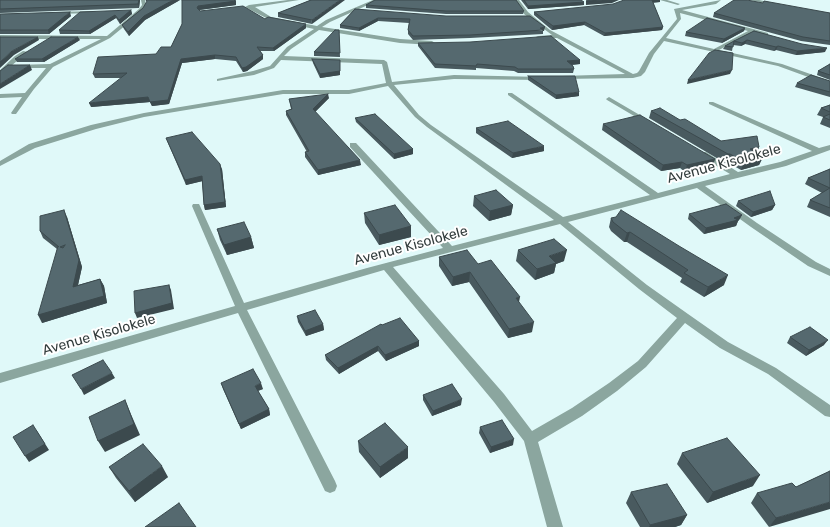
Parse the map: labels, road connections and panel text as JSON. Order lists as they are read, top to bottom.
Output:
{
  "streets": {
    "street": ["Avenue Kisolokele"]
  }
}
